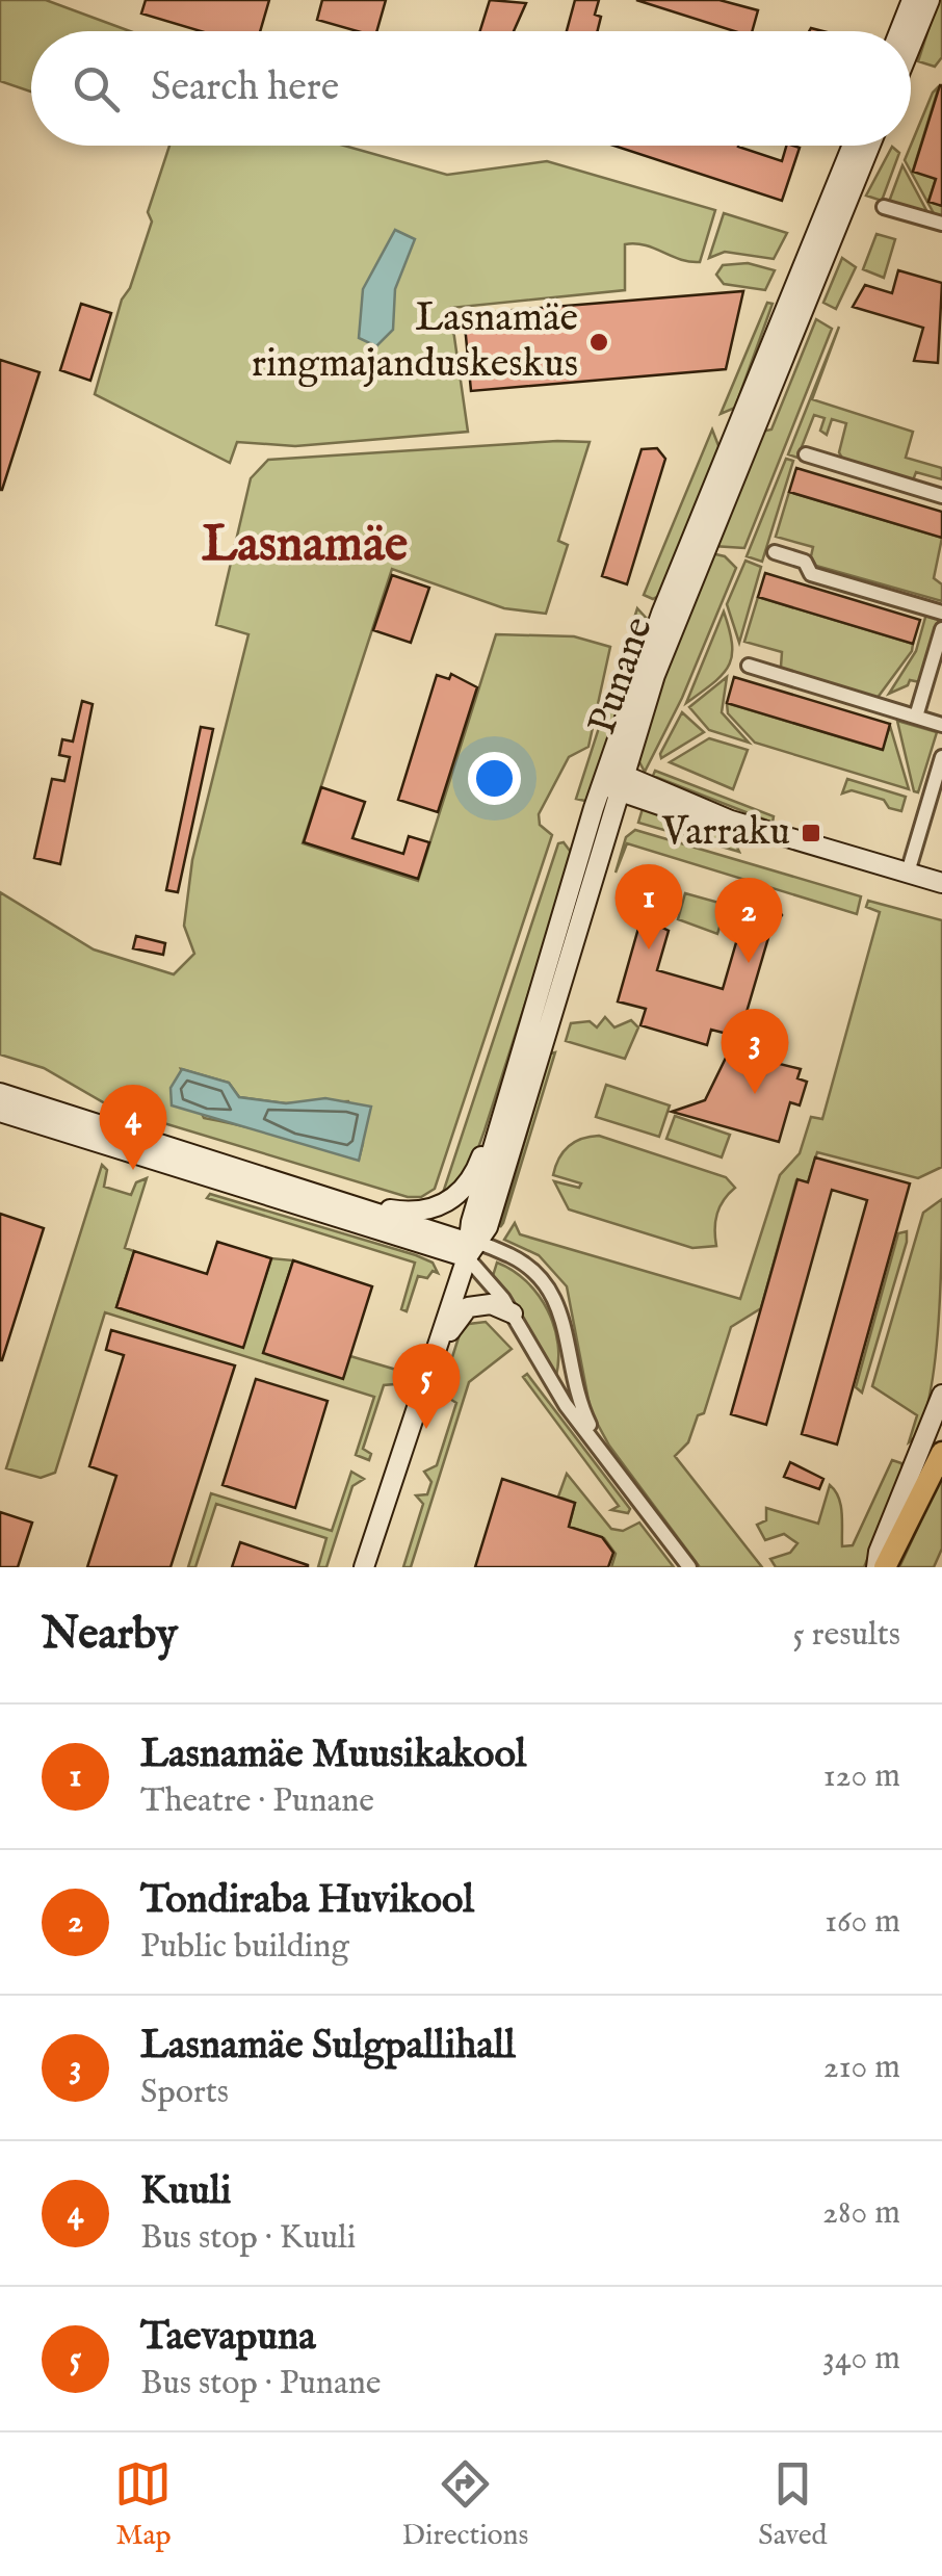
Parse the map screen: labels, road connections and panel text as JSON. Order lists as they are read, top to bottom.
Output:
{
  "streets": {
    "main road": ["Punane"]
  },
  "districts": ["Lasnamäe"],
  "places": {
    "other": ["Lasnamäe ringmajanduskeskus"],
    "transit": ["Varraku"]
  },
  "page": {
    "search": "Search here",
    "pins": [
      "1",
      "2",
      "3",
      "4",
      "5"
    ],
    "heading": ["Nearby", "5 results"],
    "list": [
      {
        "mark": "1",
        "name": "Lasnamäe Muusikakool",
        "note": "Theatre · Punane",
        "value": "120 m"
      },
      {
        "mark": "2",
        "name": "Tondiraba Huvikool",
        "note": "Public building",
        "value": "160 m"
      },
      {
        "mark": "3",
        "name": "Lasnamäe Sulgpallihall",
        "note": "Sports",
        "value": "210 m"
      },
      {
        "mark": "4",
        "name": "Kuuli",
        "note": "Bus stop · Kuuli",
        "value": "280 m"
      },
      {
        "mark": "5",
        "name": "Taevapuna",
        "note": "Bus stop · Punane",
        "value": "340 m"
      }
    ],
    "nav": ["Map", "Directions", "Saved"]
  }
}
